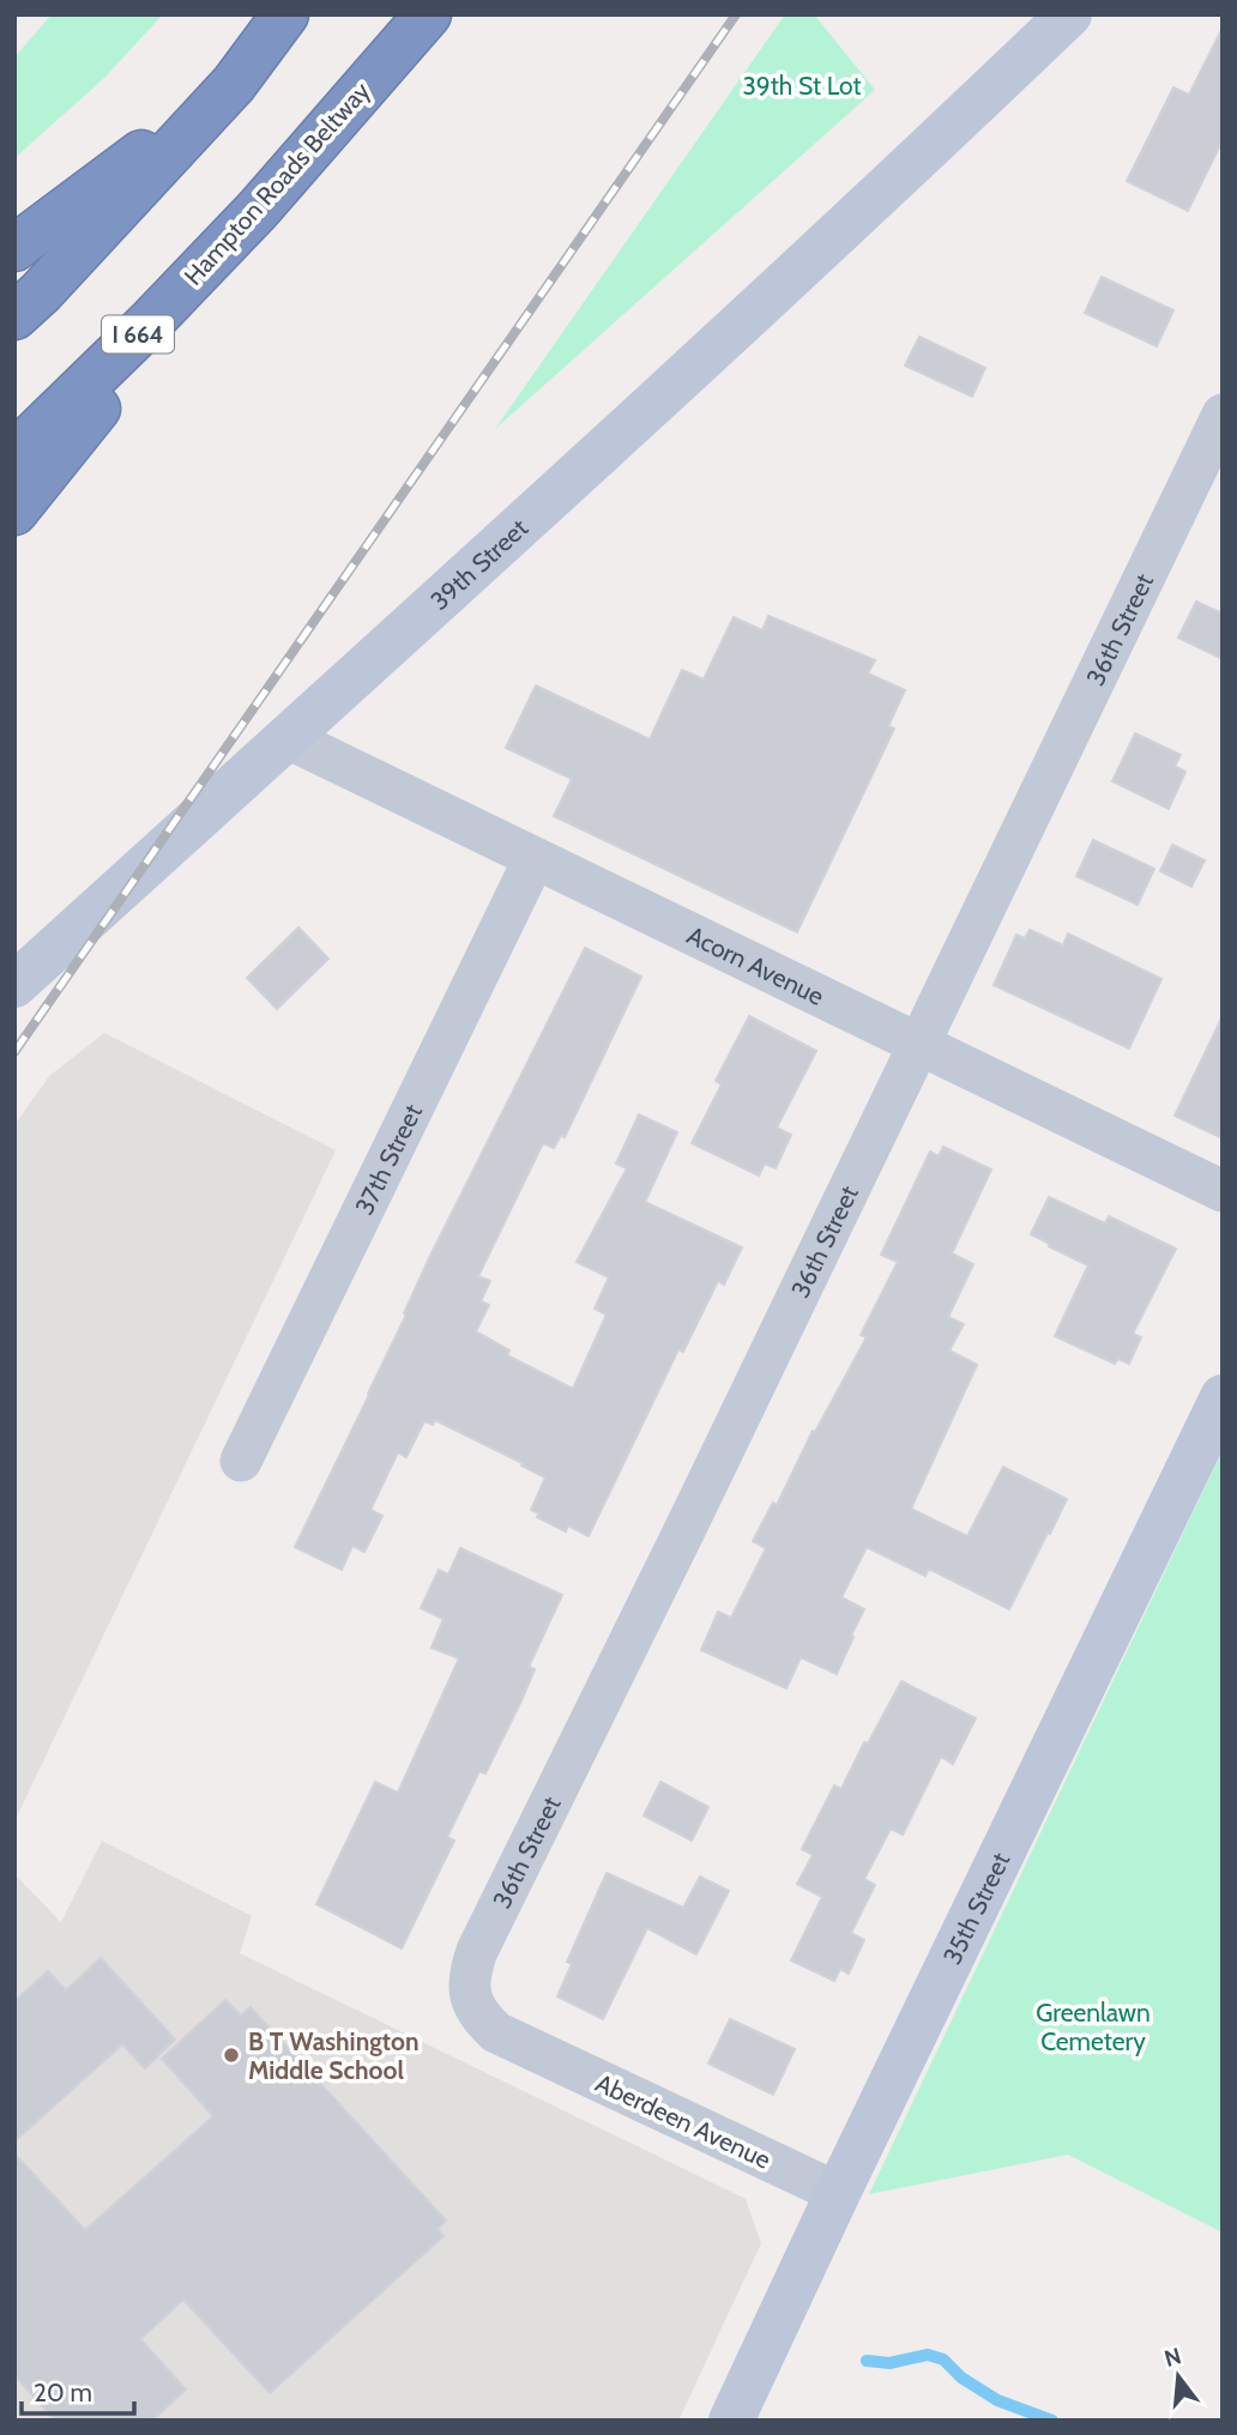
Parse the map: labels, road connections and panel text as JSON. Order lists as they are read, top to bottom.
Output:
{
  "streets": {
    "highway": ["Hampton Roads Beltway", "I 664"],
    "main road": ["39th Street", "35th Street"],
    "street": [
      "36th Street",
      "Acorn Avenue",
      "37th Street",
      "Aberdeen Avenue"
    ]
  },
  "crossings": [
    ["39th Street", "Acorn Avenue"],
    ["36th Street", "Acorn Avenue"],
    ["36th Street", "Aberdeen Avenue"],
    ["Acorn Avenue", "37th Street"],
    ["35th Street", "Aberdeen Avenue"]
  ],
  "parks": ["39th St Lot", "Greenlawn Cemetery"],
  "places": ["B T Washington Middle School"],
  "scale_bar": "20 m",
  "north": "top"
}
